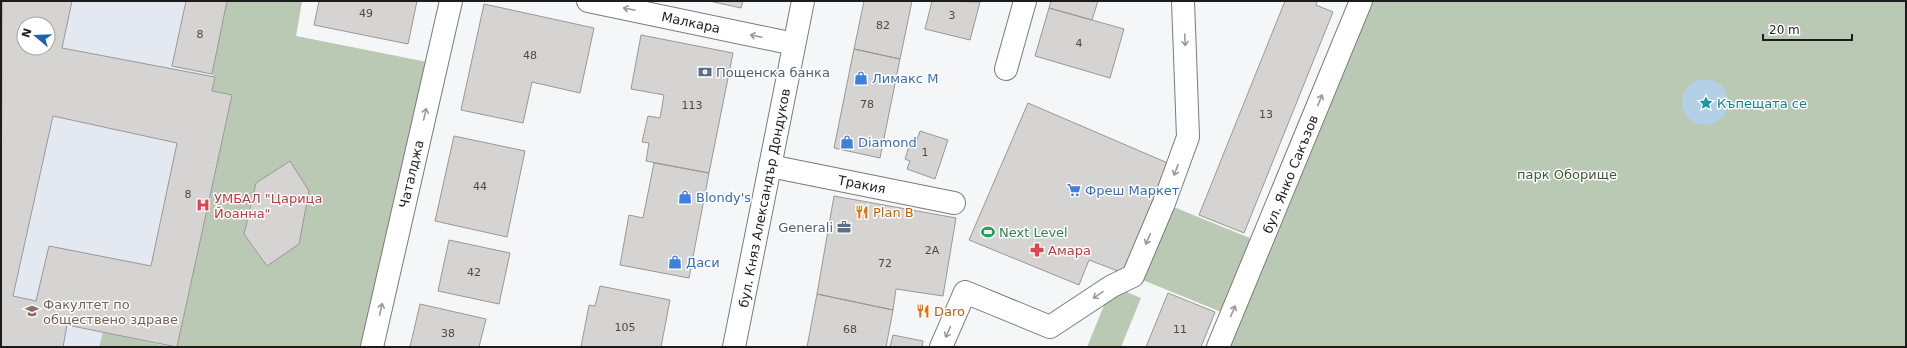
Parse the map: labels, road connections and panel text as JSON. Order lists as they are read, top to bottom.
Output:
{
  "streets": {
    "street": [
      "Малкара",
      "Чаталджа",
      "бул. Янко Сакъзов",
      "Тракия",
      "бул. Княз Александър Дондуков"
    ]
  },
  "crossings": [
    ["Малкара", "бул. Княз Александър Дондуков"],
    ["Тракия", "бул. Княз Александър Дондуков"]
  ],
  "one_way": ["Малкара", "Чаталджа", "бул. Янко Сакъзов"],
  "parks": ["парк Оборище"],
  "places": {
    "bank": ["Пощенска банка"],
    "shop": [
      "Лимакс М",
      "Diamond",
      "Blondy's",
      "Даси"
    ],
    "place": ["Къпещата се"],
    "supermarket": ["Фреш Маркет"],
    "hospital": ["УМБАЛ \"Царица Йоанна\""],
    "restaurant": ["Plan B", "Daro"],
    "office": ["Generali"],
    "sports": ["Next Level"],
    "pharmacy": ["Амара"],
    "school or university": ["Факултет по обществено здраве"]
  },
  "house_numbers": [
    "49",
    "3",
    "82",
    "8",
    "4",
    "48",
    "78",
    "113",
    "13",
    "1",
    "44",
    "8",
    "2А",
    "72",
    "42",
    "105",
    "68",
    "11",
    "38"
  ],
  "scale_bar": "20 m",
  "north": "left"
}
